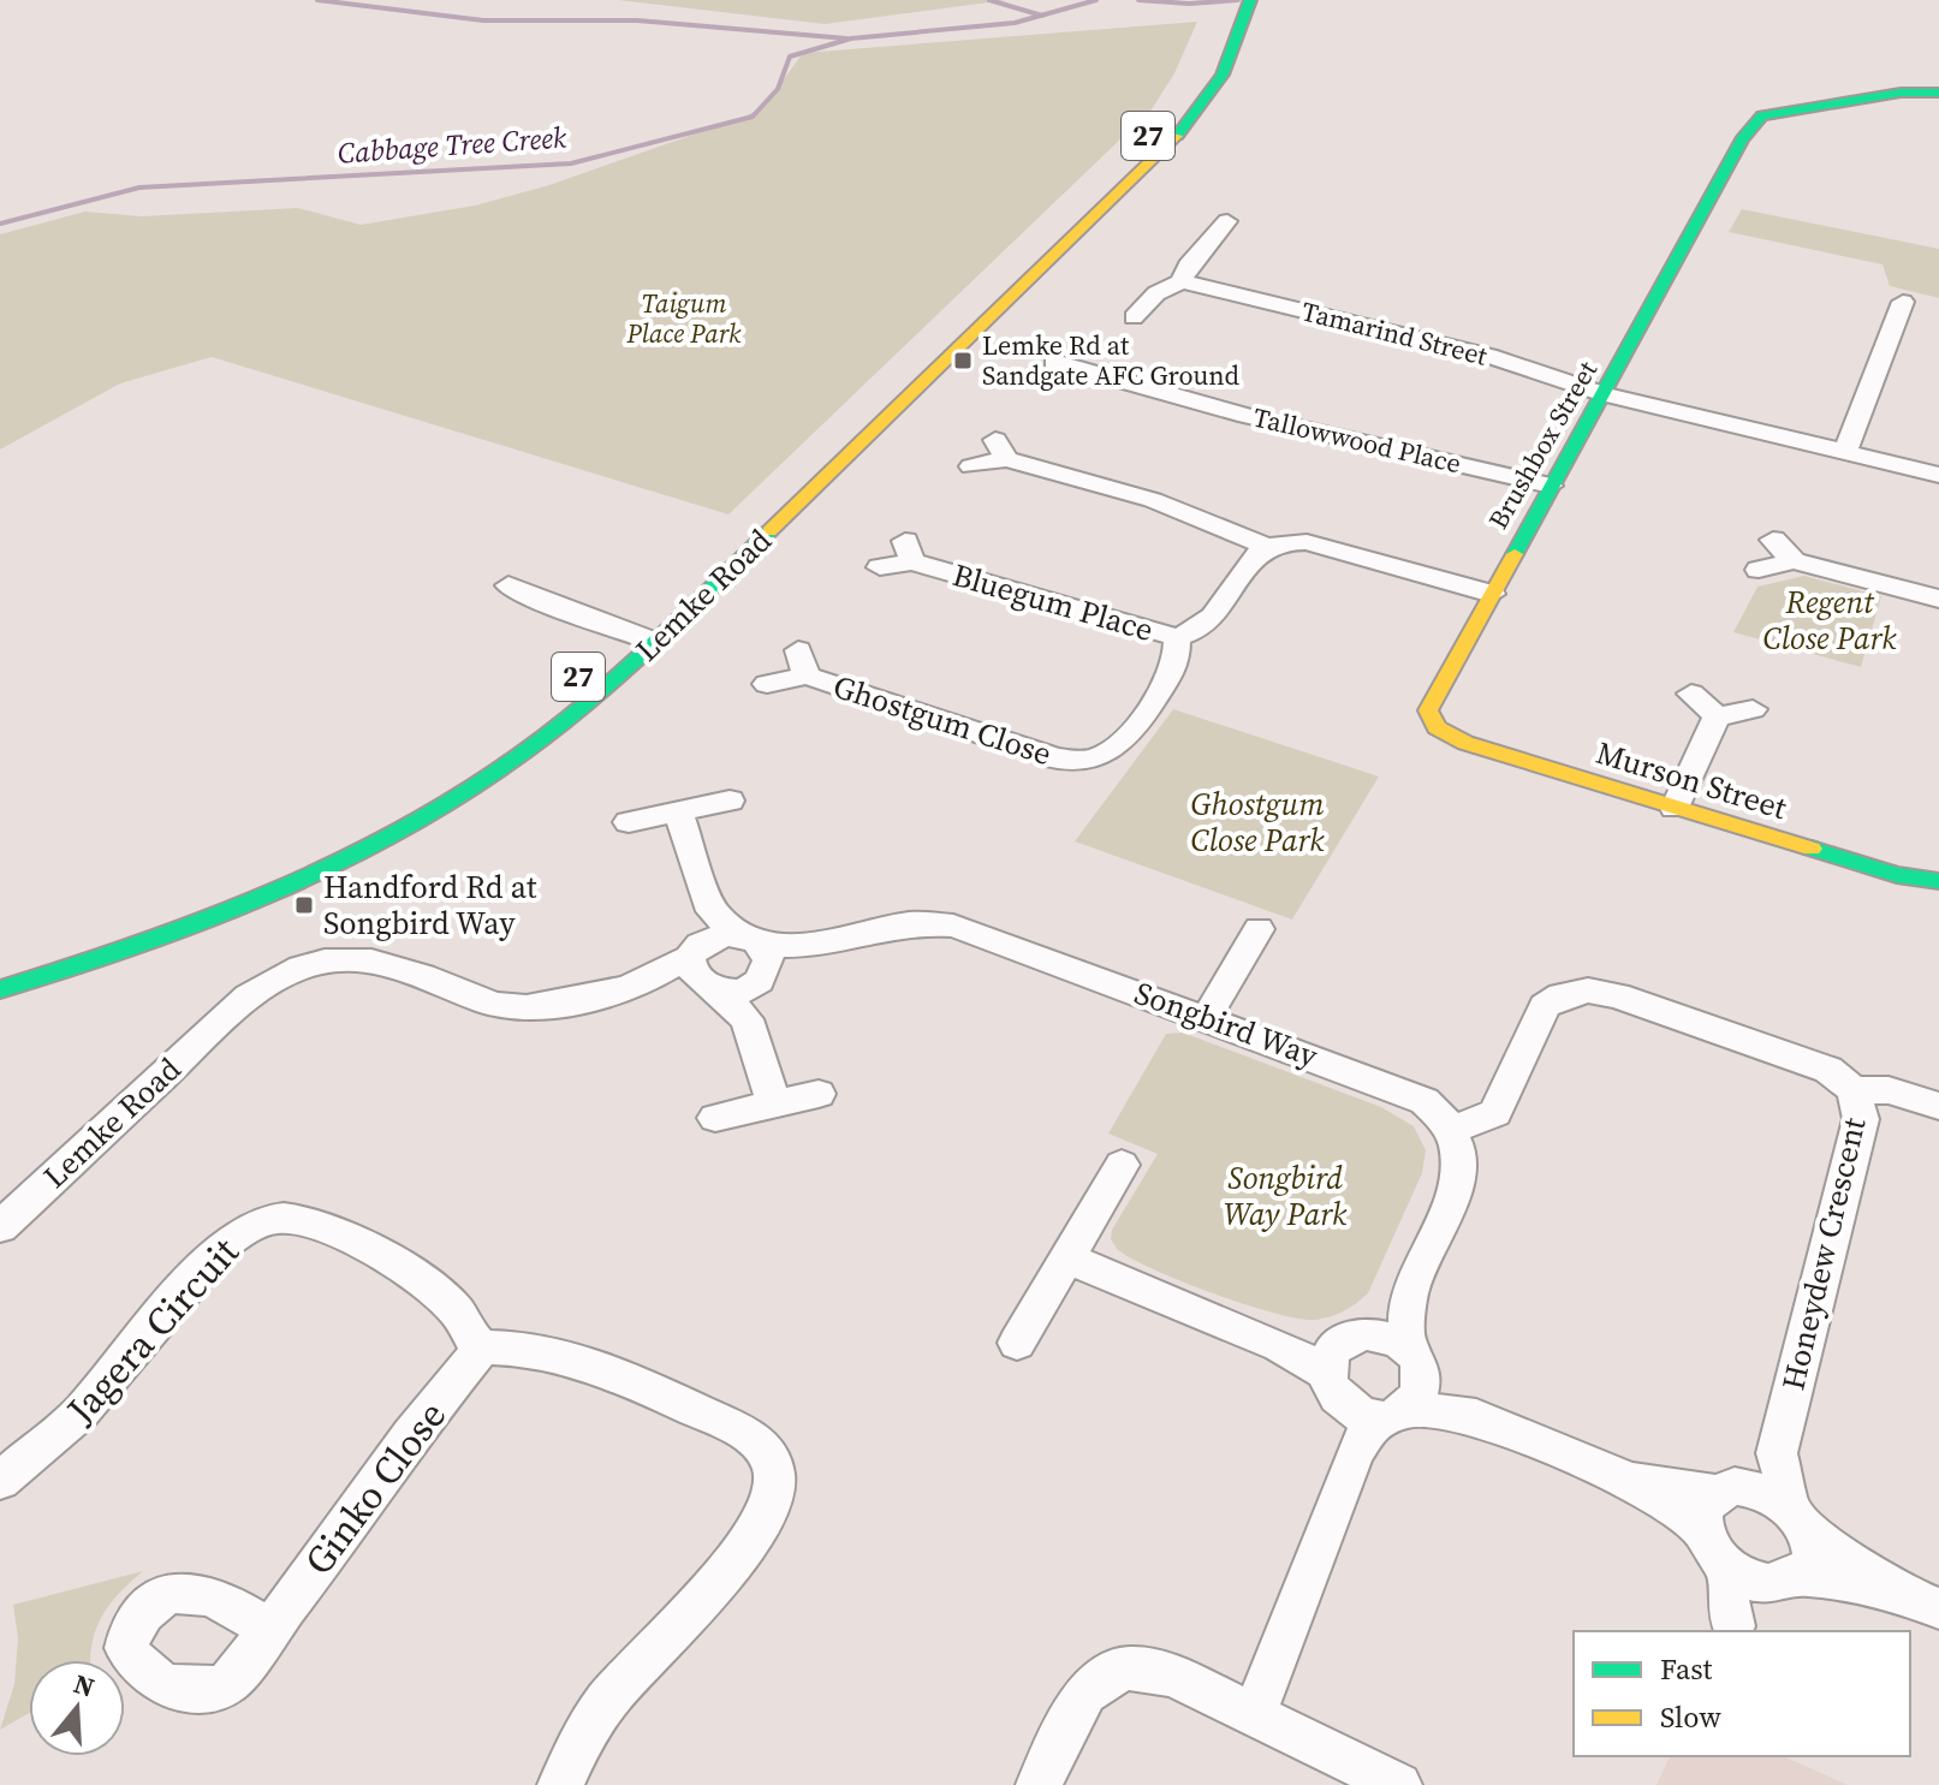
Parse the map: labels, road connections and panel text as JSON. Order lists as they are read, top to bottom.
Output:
{
  "streets": {
    "main road": [
      "27",
      "Brushbox Street",
      "Lemke Road",
      "Murson Street"
    ],
    "street": [
      "Tamarind Street",
      "Tallowwood Place",
      "Bluegum Place",
      "Ghostgum Close",
      "Songbird Way",
      "Honeydew Crescent",
      "Jagera Circuit",
      "Ginko Close"
    ]
  },
  "crossings": [
    ["Tamarind Street", "Brushbox Street"],
    ["Tallowwood Place", "Brushbox Street"],
    ["Brushbox Street", "Murson Street"],
    ["Lemke Road", "Songbird Way"],
    ["Bluegum Place", "Ghostgum Close"],
    ["Songbird Way", "Honeydew Crescent"],
    ["Jagera Circuit", "Ginko Close"]
  ],
  "water": ["Cabbage Tree Creek"],
  "parks": [
    "Taigum Place Park",
    "Regent Close Park",
    "Ghostgum Close Park",
    "Songbird Way Park"
  ],
  "places": {
    "transit": ["Lemke Rd at Sandgate AFC Ground", "Handford Rd at Songbird Way"]
  },
  "legend": ["Fast", "Slow"],
  "north": "top"
}
